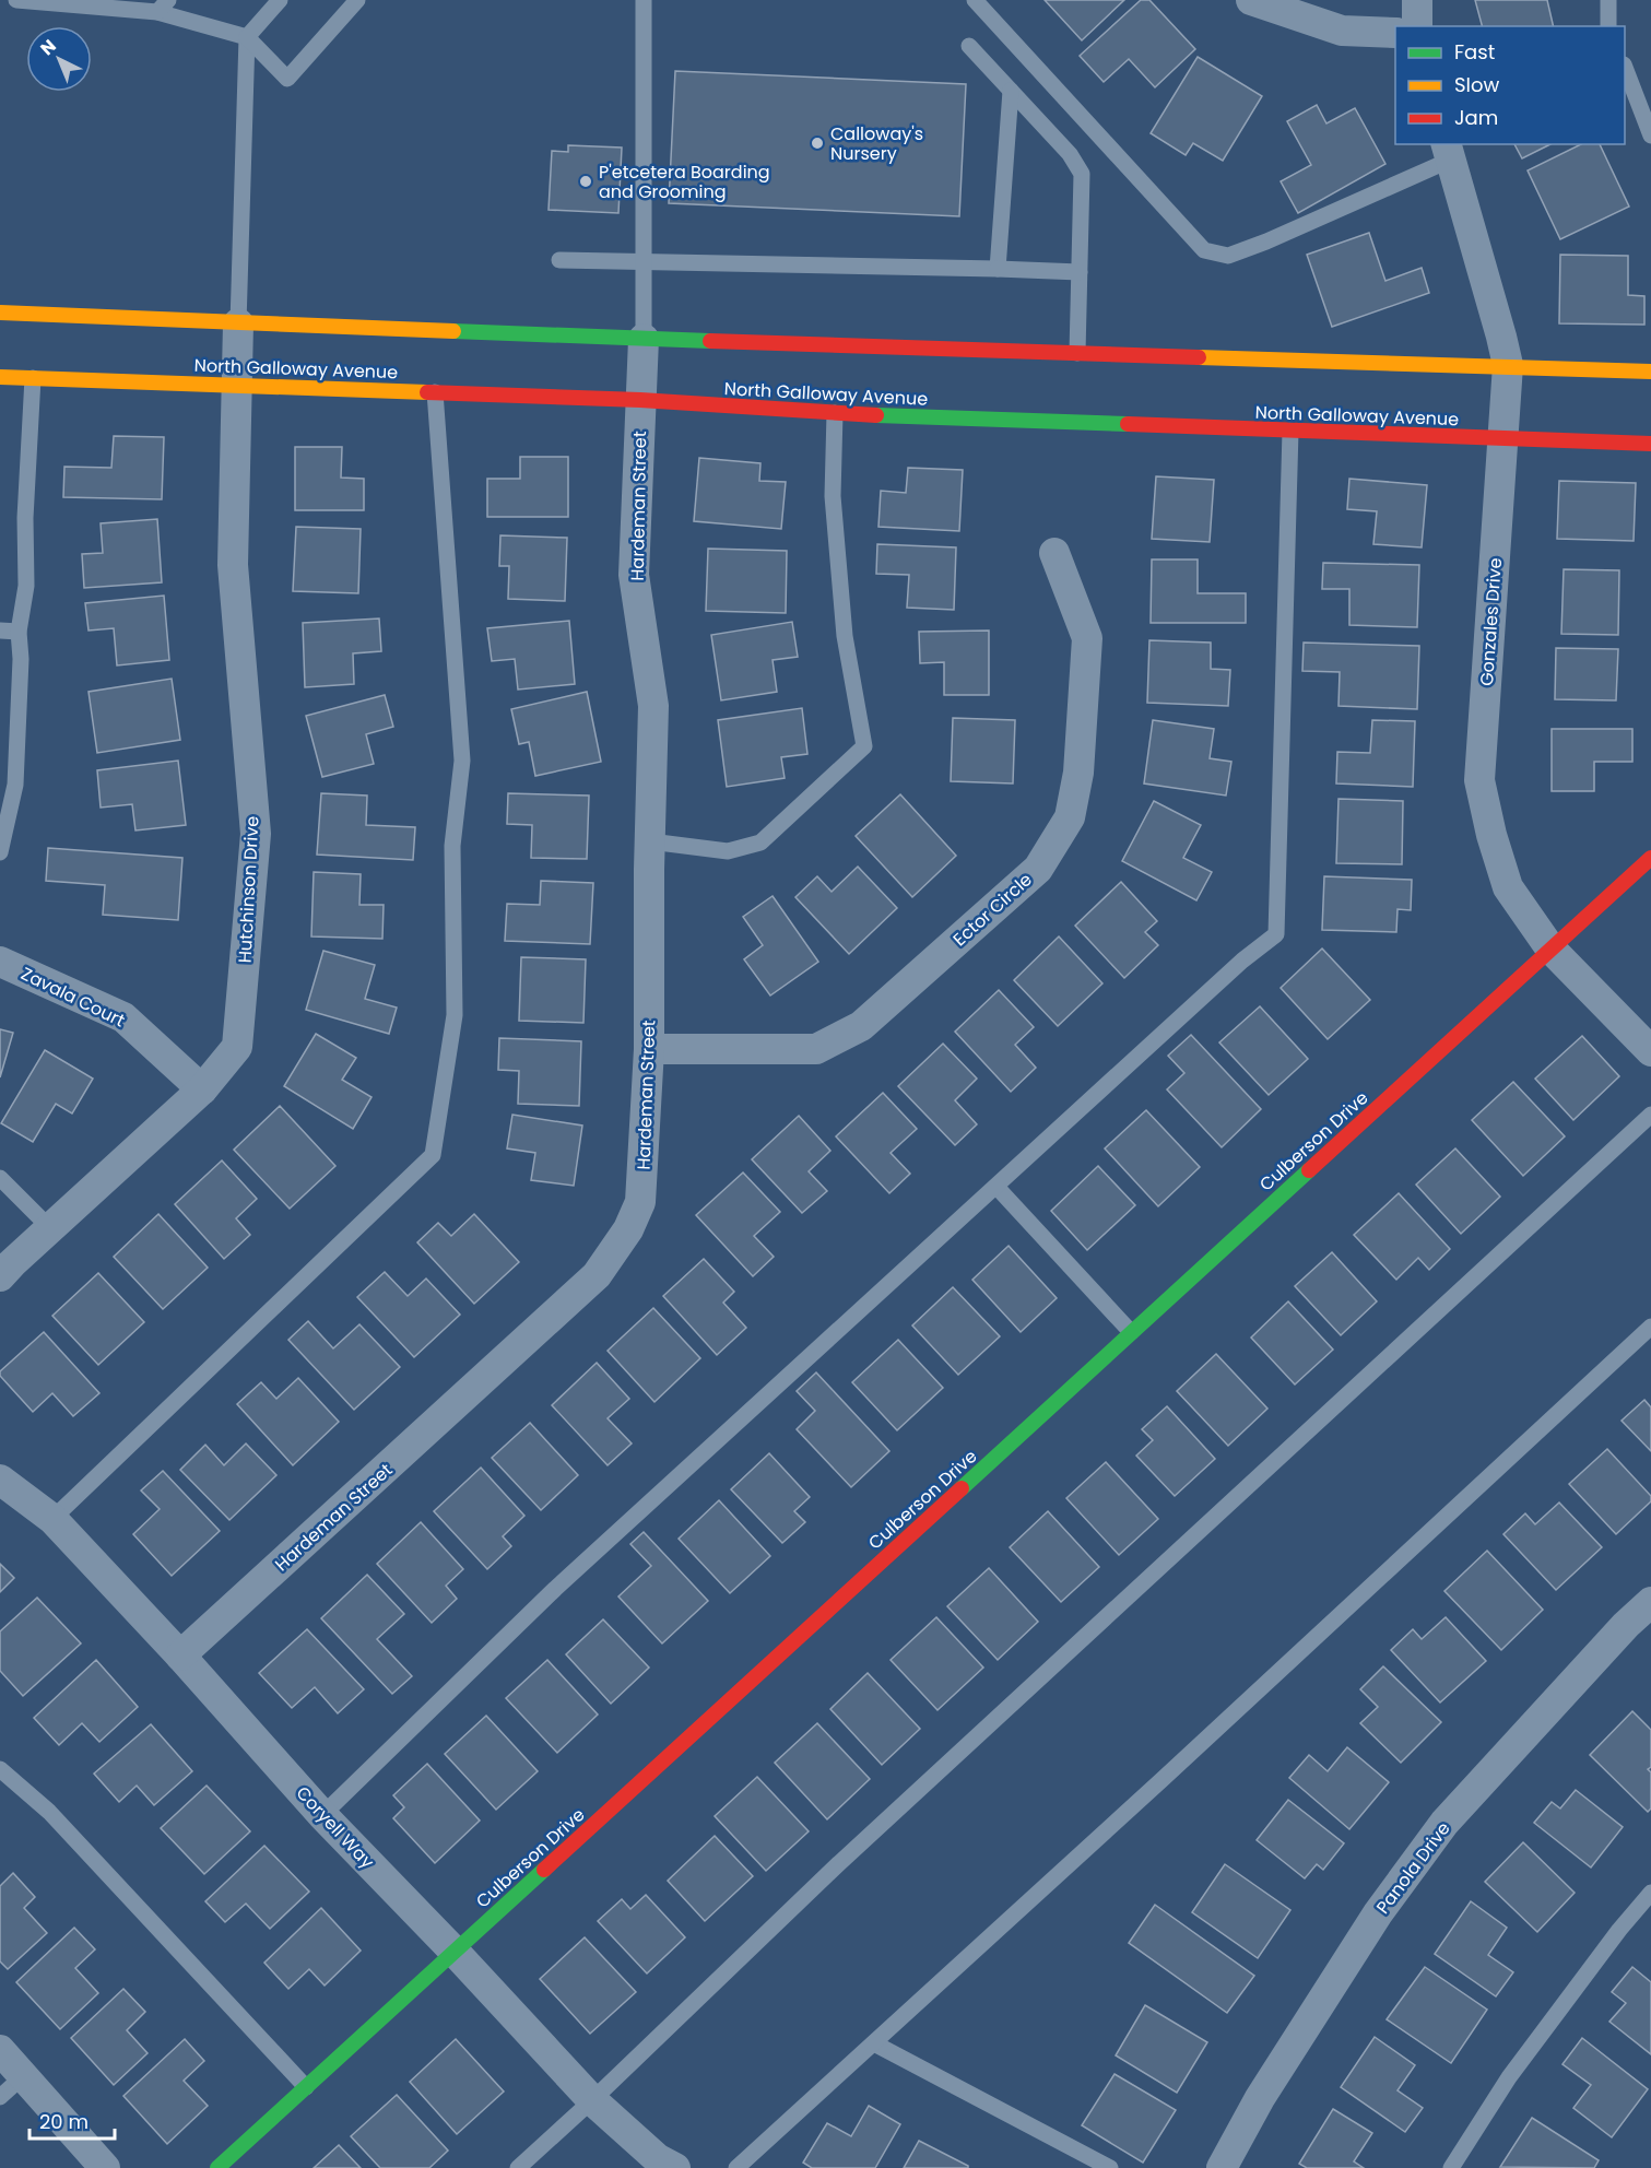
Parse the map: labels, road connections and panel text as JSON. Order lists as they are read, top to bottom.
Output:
{
  "streets": {
    "main road": ["North Galloway Avenue", "Culberson Drive"],
    "street": [
      "Hardeman Street",
      "Gonzales Drive",
      "Hutchinson Drive",
      "Ector Circle",
      "Zavala Court",
      "Coryell Way",
      "Panola Drive"
    ]
  },
  "crossings": [
    ["North Galloway Avenue", "Hardeman Street"],
    ["North Galloway Avenue", "Gonzales Drive"],
    ["North Galloway Avenue", "Hutchinson Drive"],
    ["Hardeman Street", "Ector Circle"],
    ["Hardeman Street", "Coryell Way"],
    ["Gonzales Drive", "Culberson Drive"],
    ["Hutchinson Drive", "Zavala Court"],
    ["Culberson Drive", "Coryell Way"]
  ],
  "places": ["Calloway's Nursery", "P'etcetera Boarding and Grooming"],
  "legend": ["Fast", "Slow", "Jam"],
  "scale_bar": "20 m",
  "north": "top left"
}
